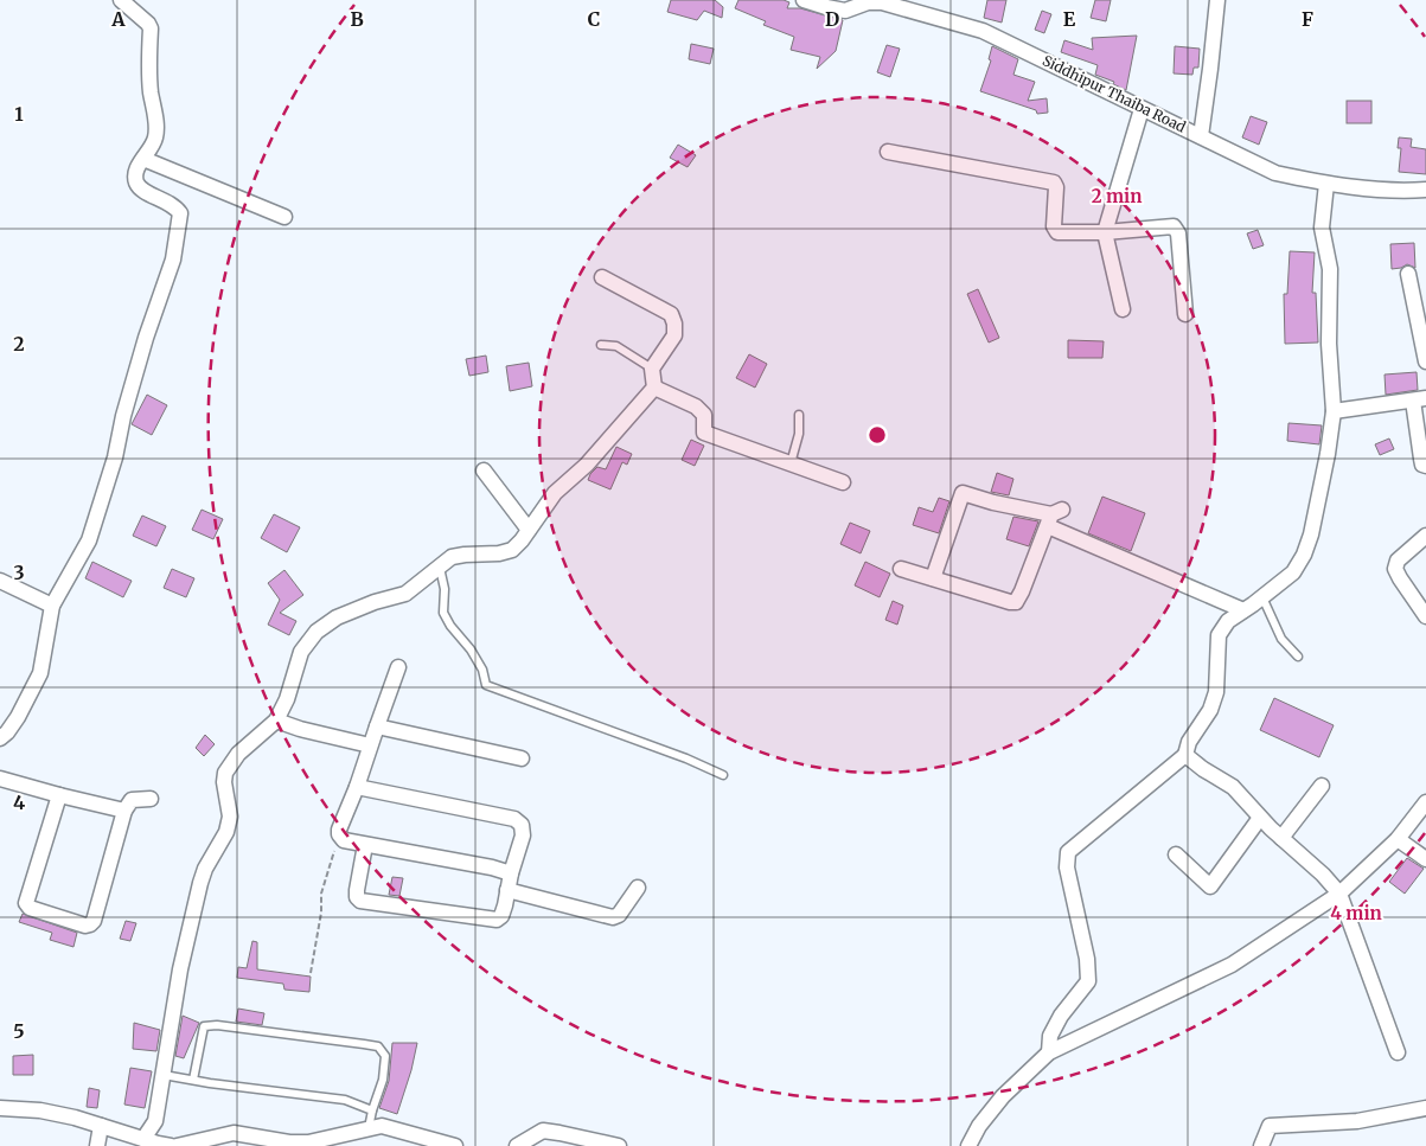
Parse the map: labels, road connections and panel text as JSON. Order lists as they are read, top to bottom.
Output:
{
  "streets": {
    "street": ["Siddhipur Thaiba Road"]
  },
  "grid": {
    "columns": [
      "A",
      "B",
      "C",
      "D",
      "E",
      "F"
    ],
    "rows": [
      "1",
      "2",
      "3",
      "4",
      "5"
    ]
  },
  "rings": ["2 min", "4 min"]
}
